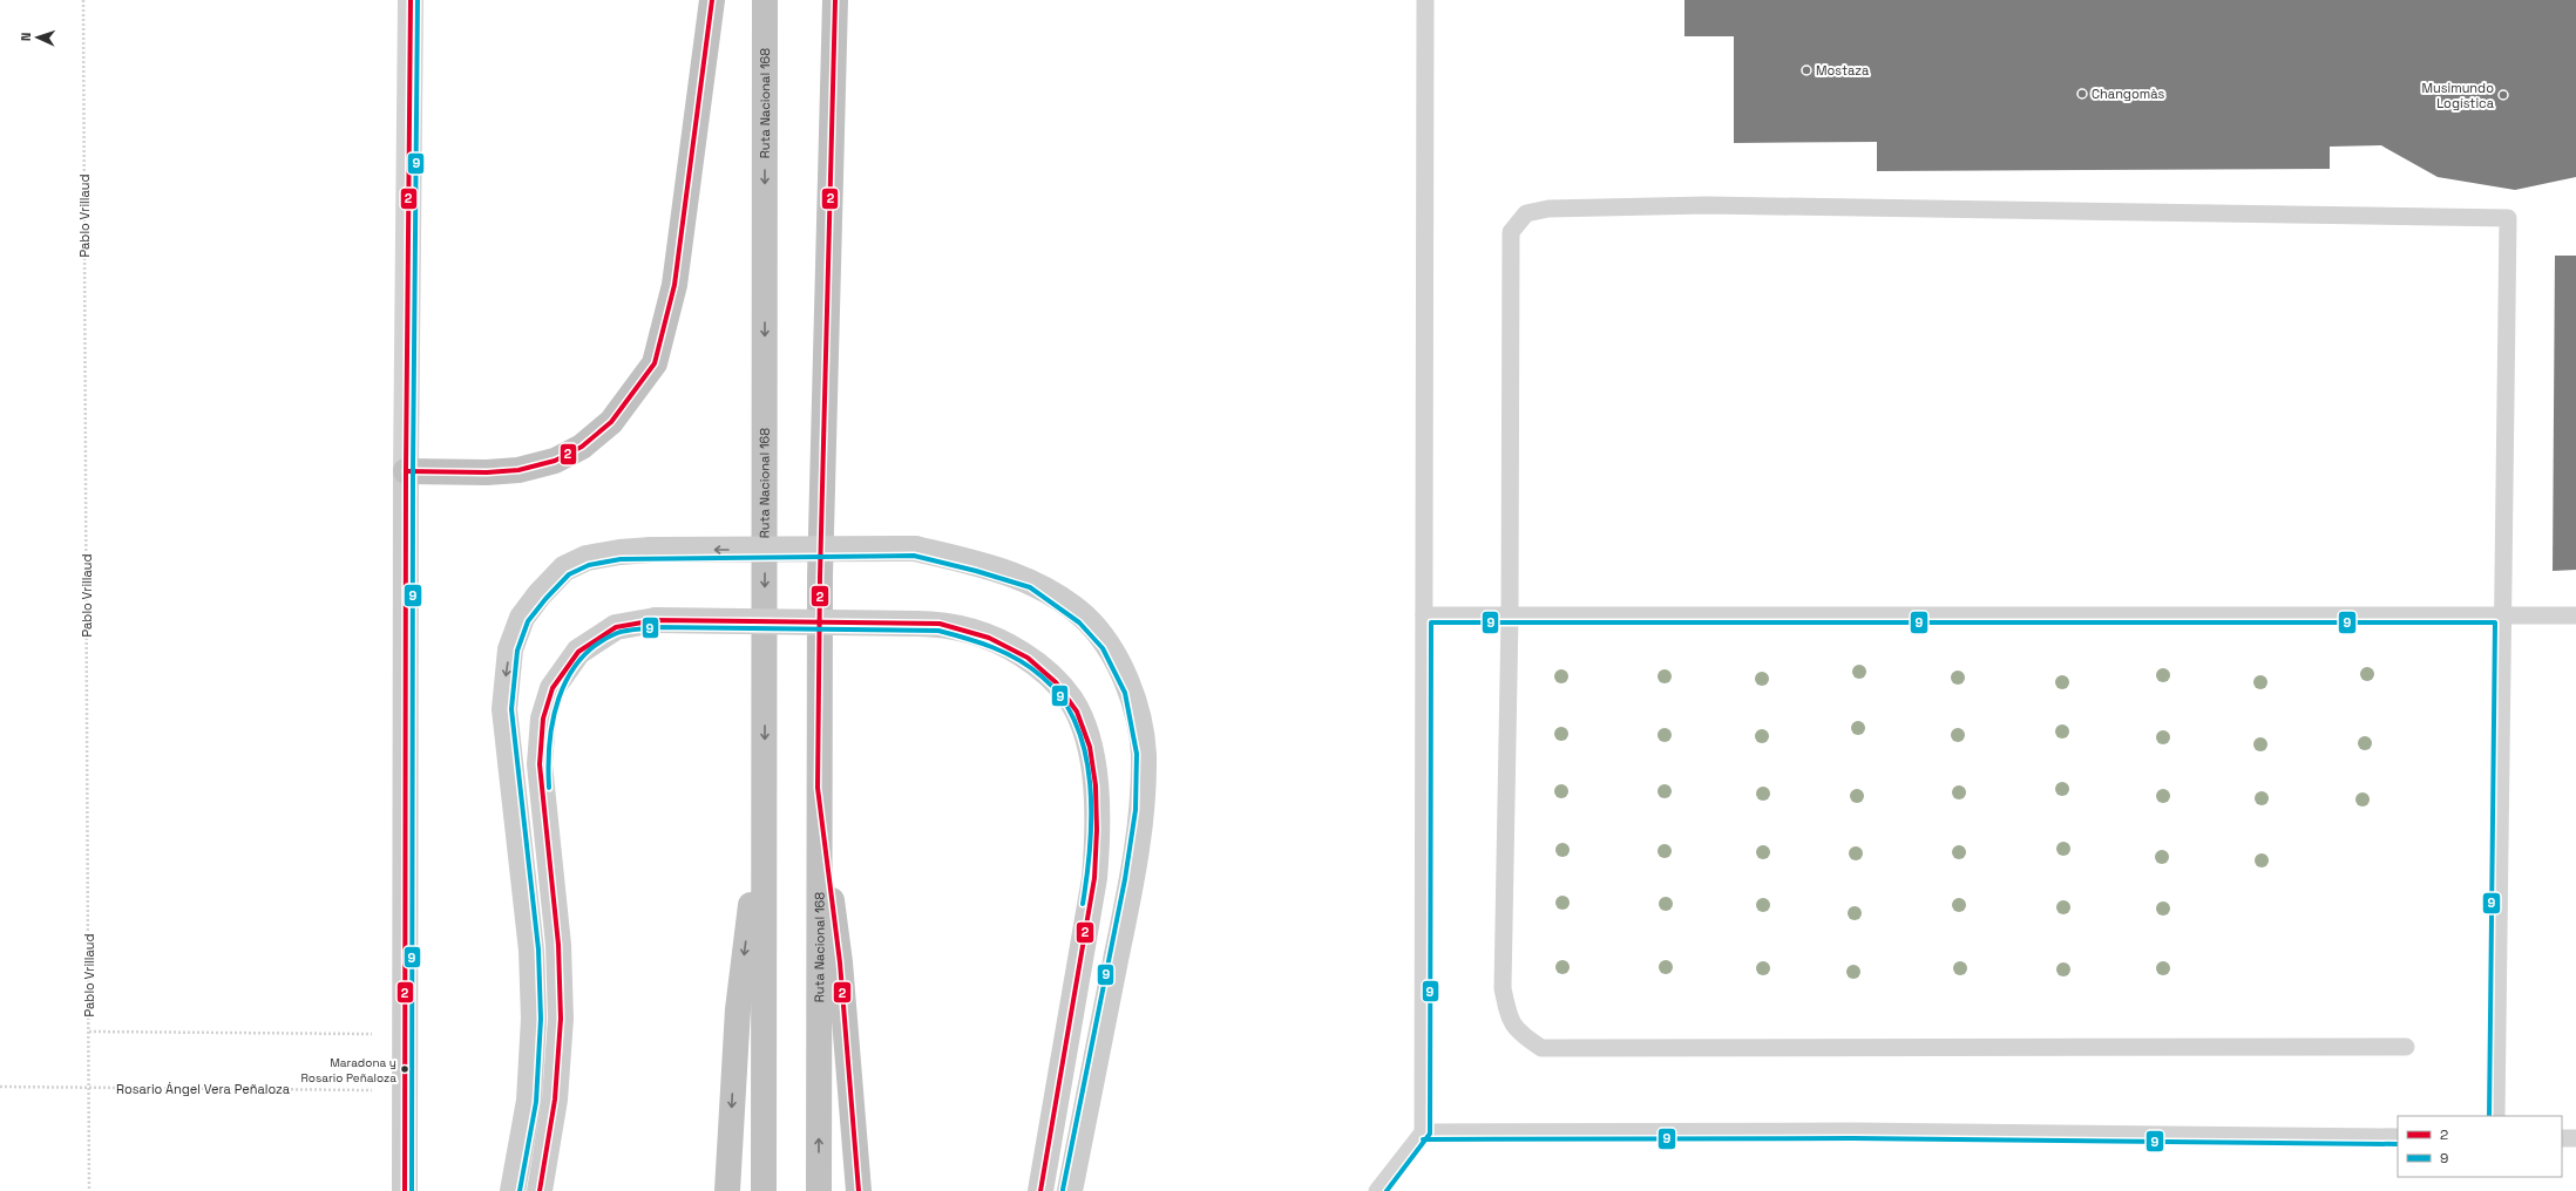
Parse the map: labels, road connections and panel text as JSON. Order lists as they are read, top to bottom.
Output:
{
  "streets": {
    "highway": ["Ruta Nacional 168"],
    "path": ["Pablo Vrillaud", "Rosario Ángel Vera Peñaloza"]
  },
  "crossings": [
    ["Pablo Vrillaud", "Rosario Ángel Vera Peñaloza"]
  ],
  "places": [
    "Mostaza",
    "Changomàs",
    "Musimundo Logística",
    "Maradona y Rosario Peñaloza"
  ],
  "lines": ["transit line 2", "transit line 9"],
  "legend": ["2", "9"],
  "north": "left"
}
